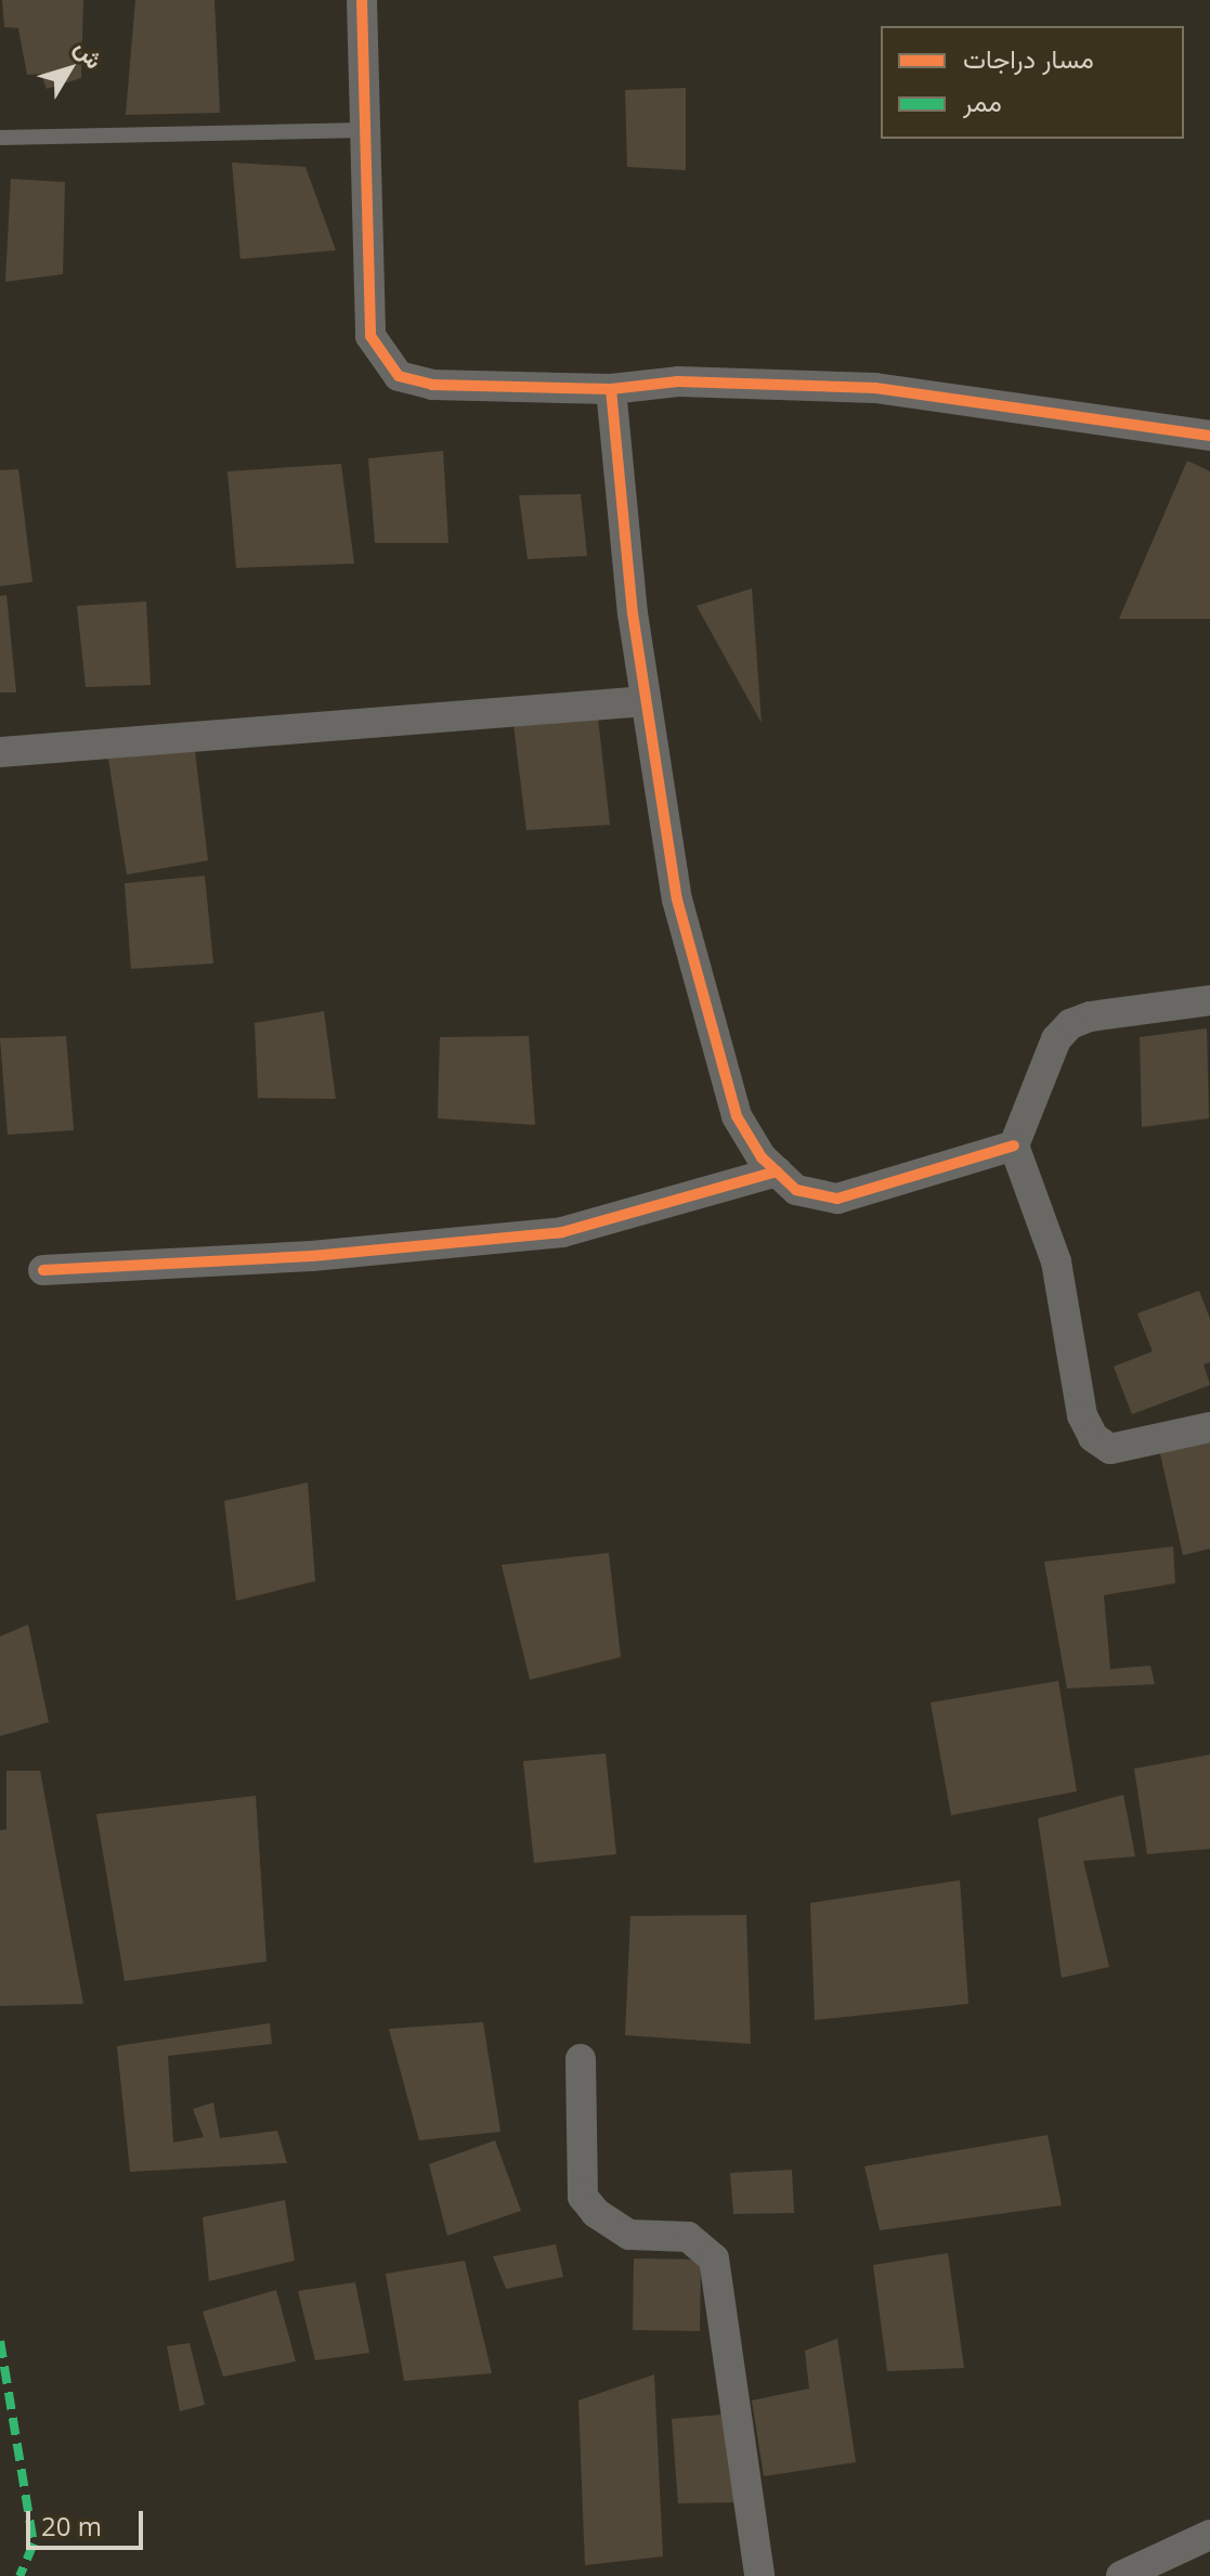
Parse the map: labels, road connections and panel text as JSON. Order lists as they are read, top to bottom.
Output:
{
  "legend": ["مسار دراجات", "ممر"],
  "scale_bar": "20 m",
  "north": "top right"
}
